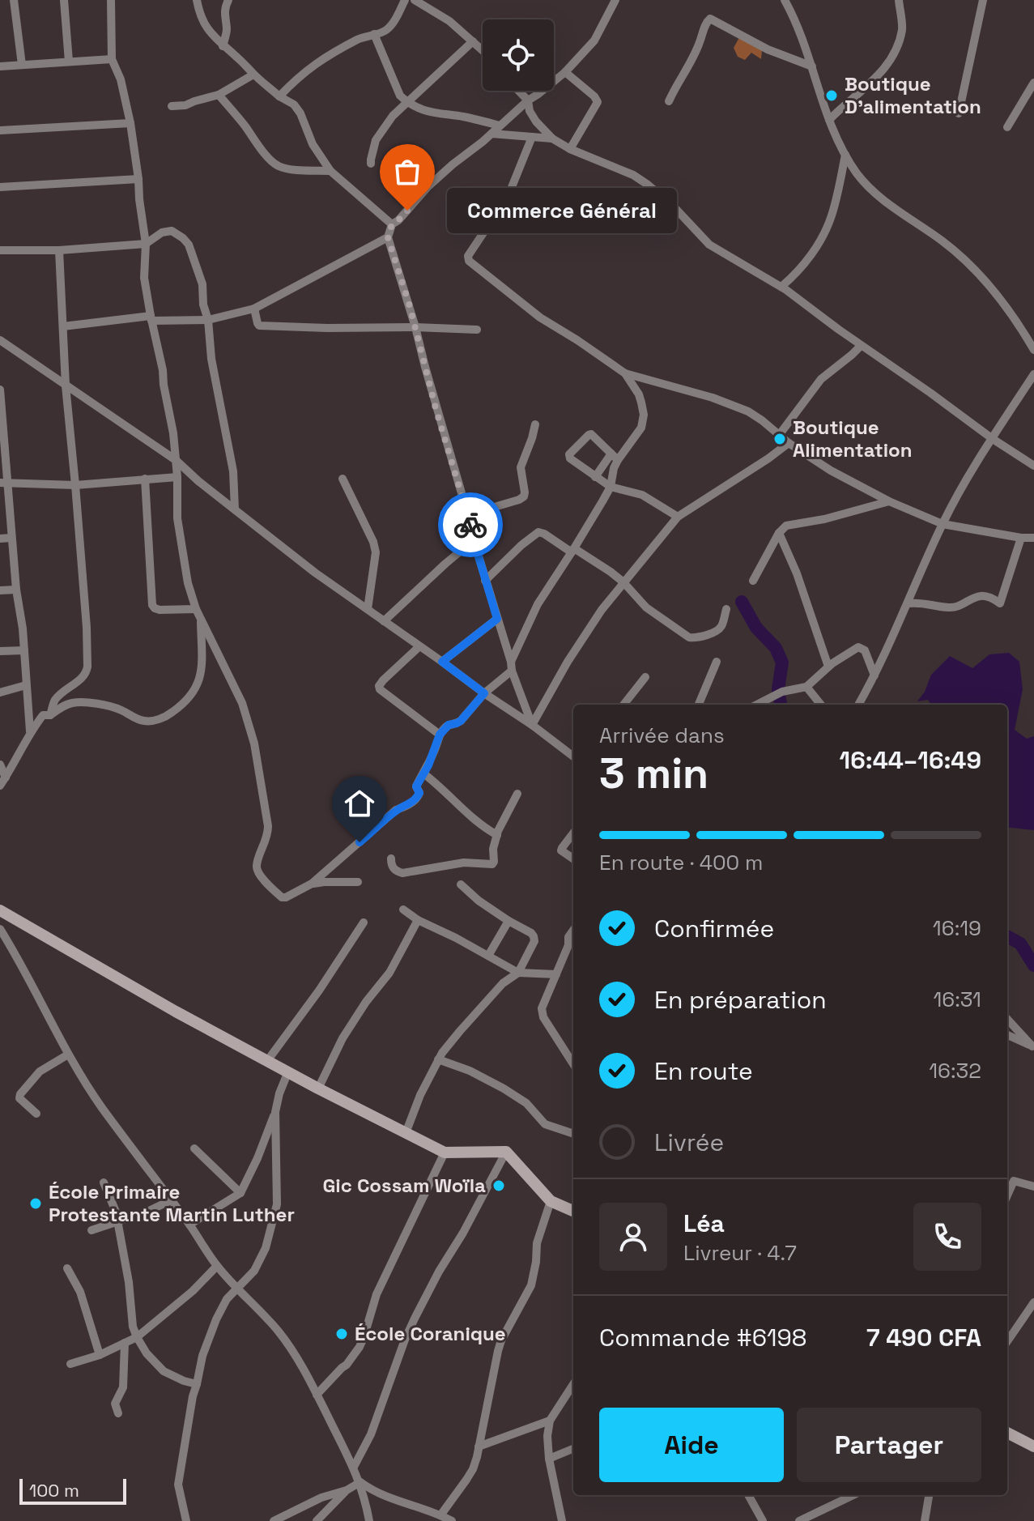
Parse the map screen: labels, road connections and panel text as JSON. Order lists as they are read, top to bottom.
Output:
{
  "places": [
    "Boutique D'alimentation",
    "Commerce Général",
    "Boutique Alimentation",
    "Gic Cossam Woïla",
    "École Primaire Protestante Martin Luther",
    "École Coranique"
  ],
  "scale_bar": "100 m",
  "page": {
    "bubble": "Commerce Général",
    "heading": ["3 min", "Arrivée dans", "16:44–16:49"],
    "panel": [
      "Léa",
      "Livreur · 4.7",
      "Commande #6198",
      "7 490 CFA"
    ],
    "bar": "En route · 400 m",
    "list": [
      ["Confirmée", "16:19"],
      ["En préparation", "16:31"],
      ["En route", "16:32"],
      "Livrée"
    ],
    "buttons": ["Aide", "Partager"],
    "scale": "100 m"
  }
}
